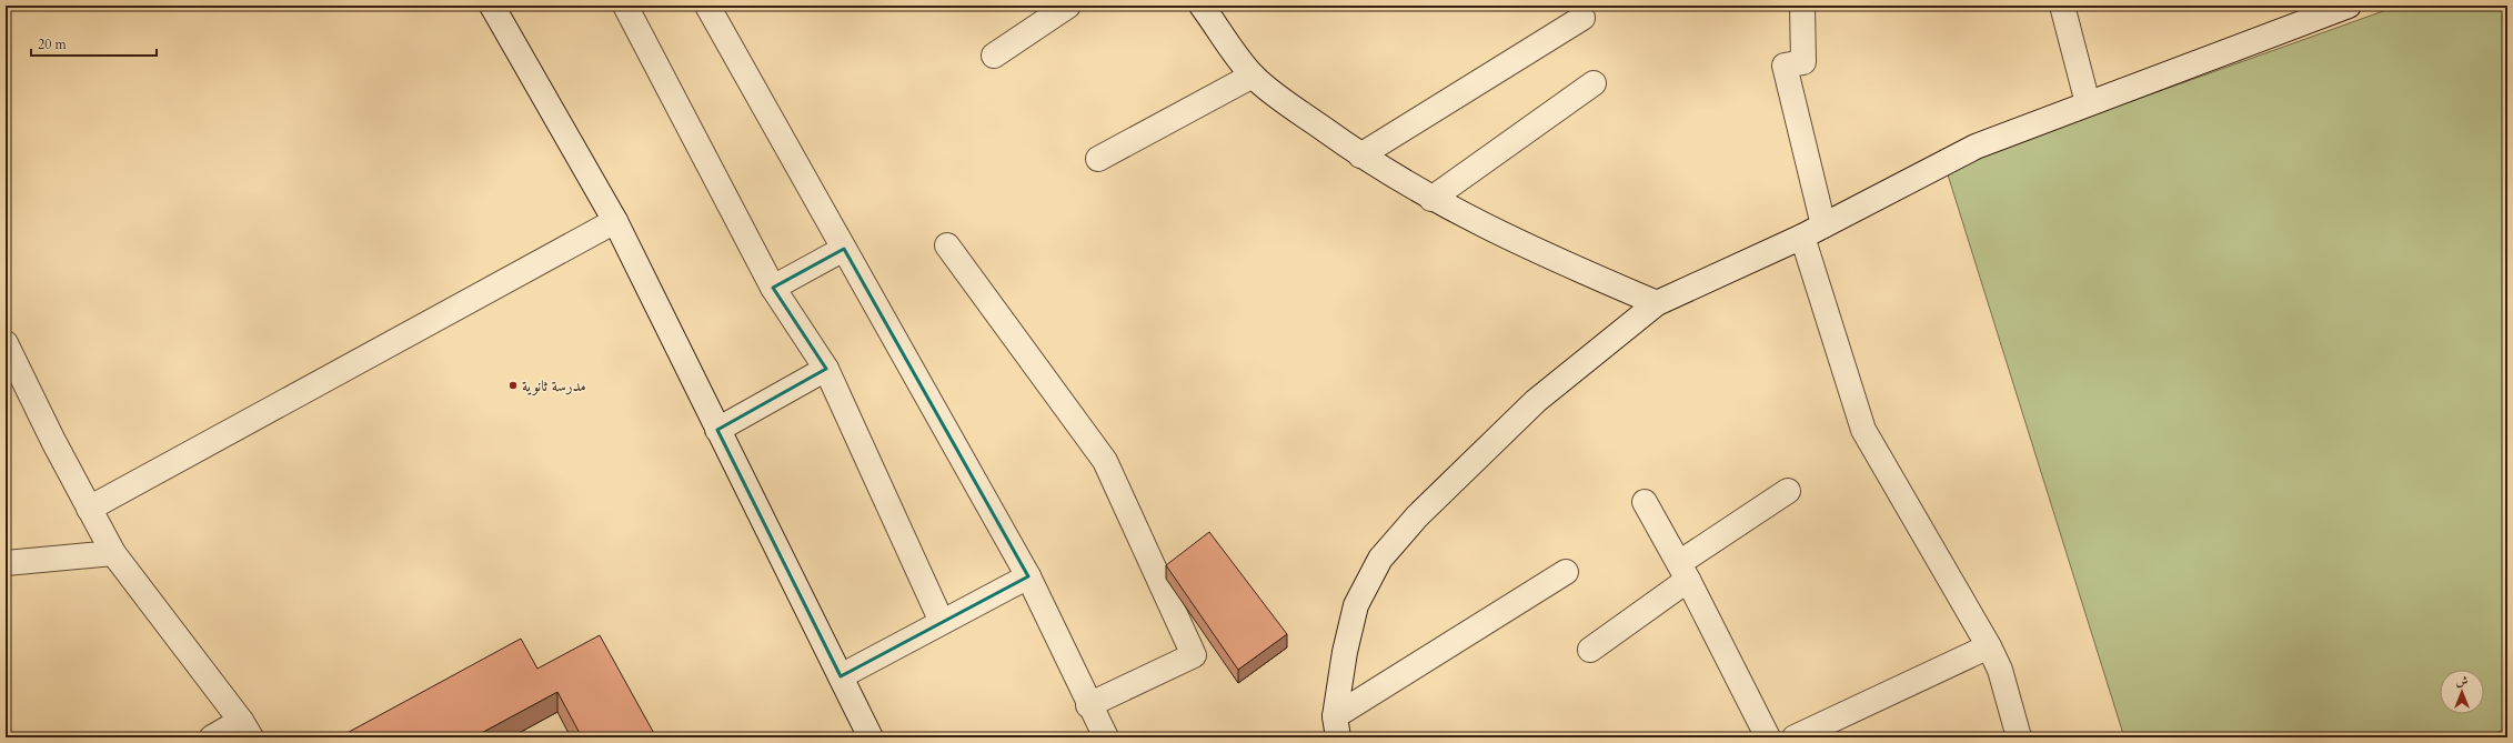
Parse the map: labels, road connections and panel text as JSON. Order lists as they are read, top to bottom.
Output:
{
  "places": ["مدرسة ثانوية"],
  "scale_bar": "20 m",
  "north": "top"
}
